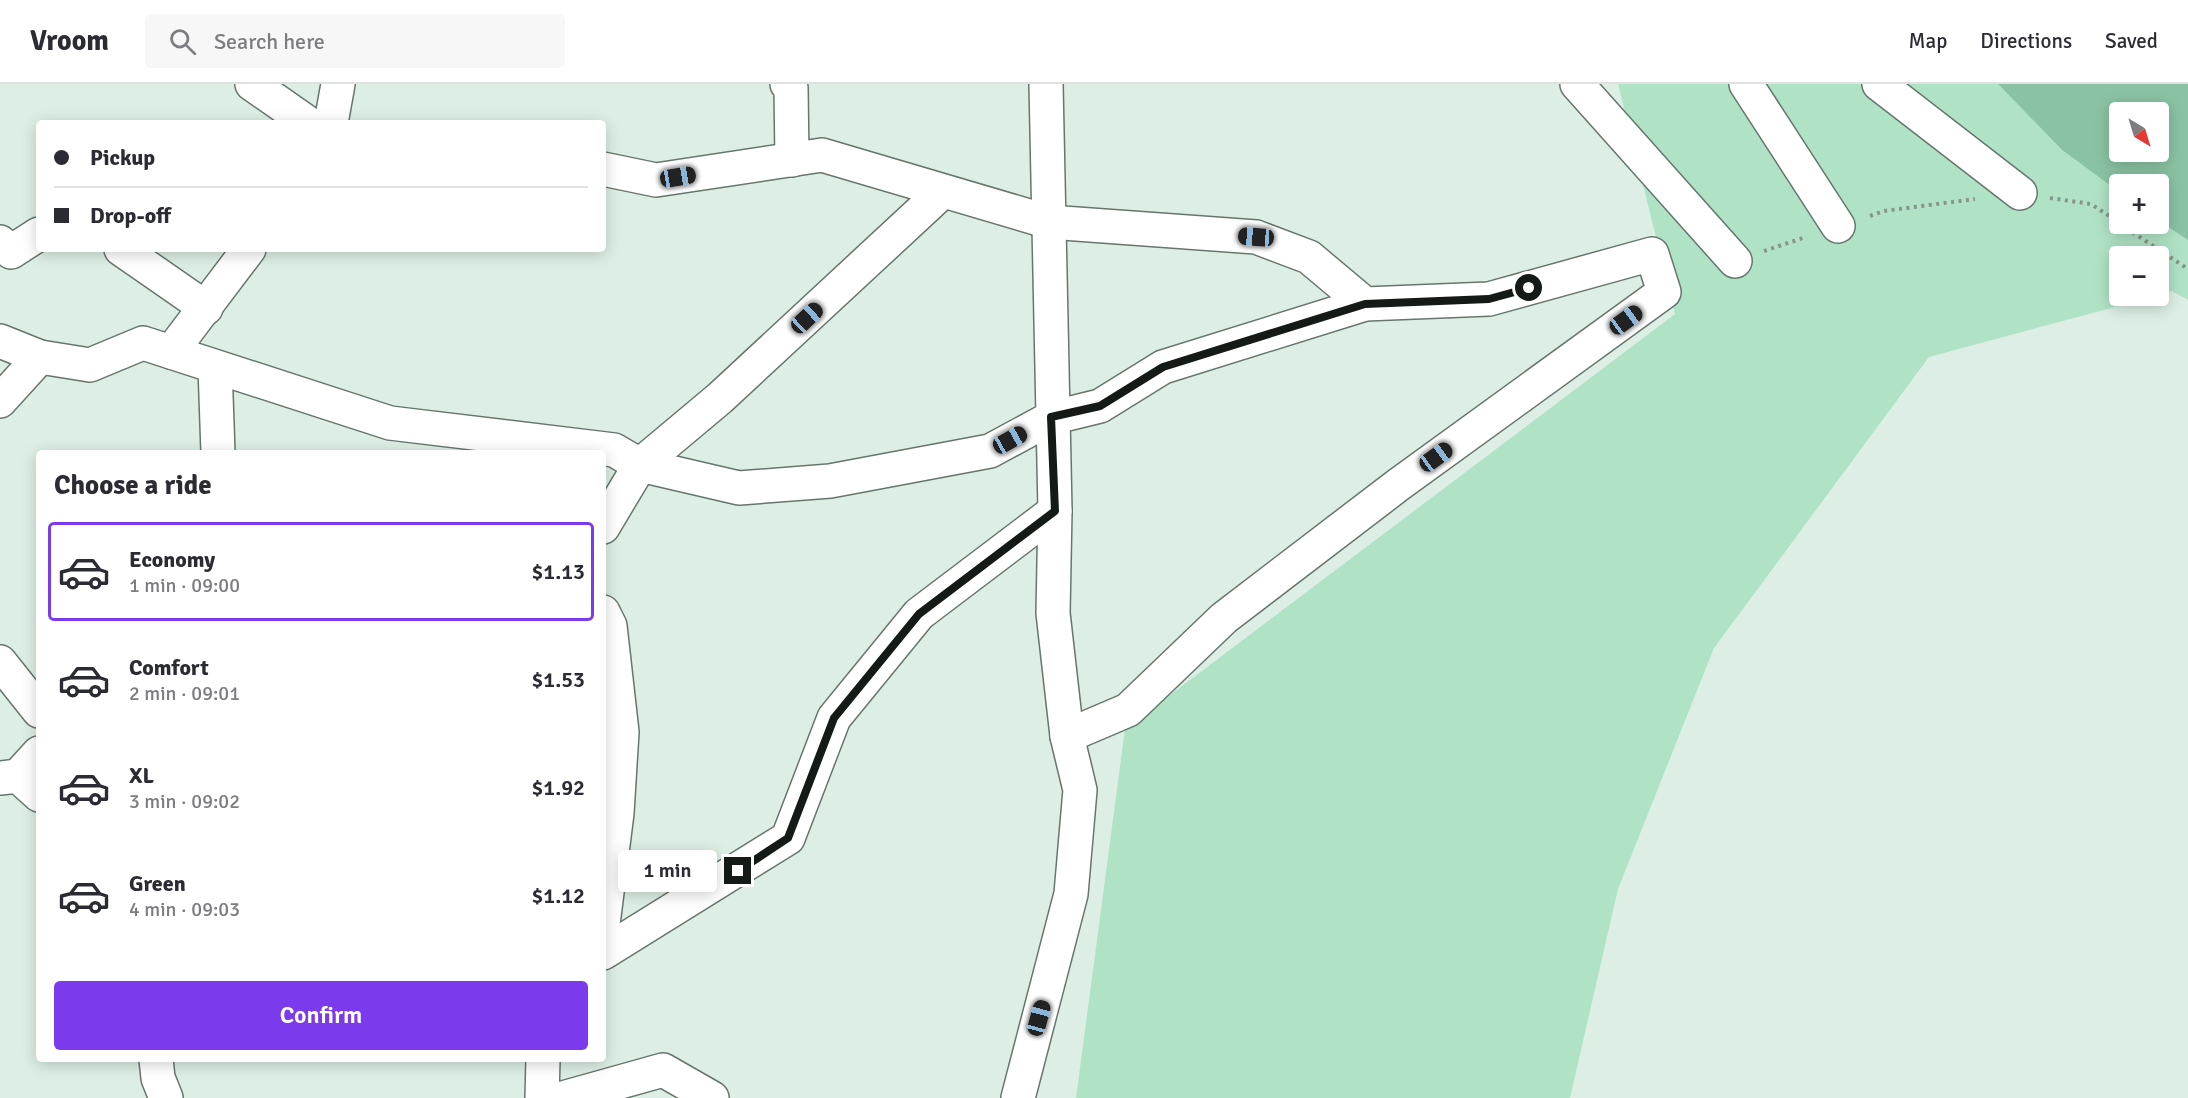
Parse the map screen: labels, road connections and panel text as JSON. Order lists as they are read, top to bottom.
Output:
{
  "north": "bottom right",
  "page": {
    "header": "Vroom",
    "search": "Search here",
    "nav": ["Map", "Directions", "Saved"],
    "map_buttons": ["+", "−"],
    "banner": ["Pickup", "Drop-off"],
    "heading": "Choose a ride",
    "list": [
      {
        "name": "Economy",
        "note": "1 min · 09:00",
        "value": "$1.13"
      },
      {
        "name": "Comfort",
        "note": "2 min · 09:01",
        "value": "$1.53"
      },
      {
        "name": "XL",
        "note": "3 min · 09:02",
        "value": "$1.92"
      },
      {
        "name": "Green",
        "note": "4 min · 09:03",
        "value": "$1.12"
      }
    ],
    "bubble": "1 min",
    "buttons": "Confirm"
  }
}
